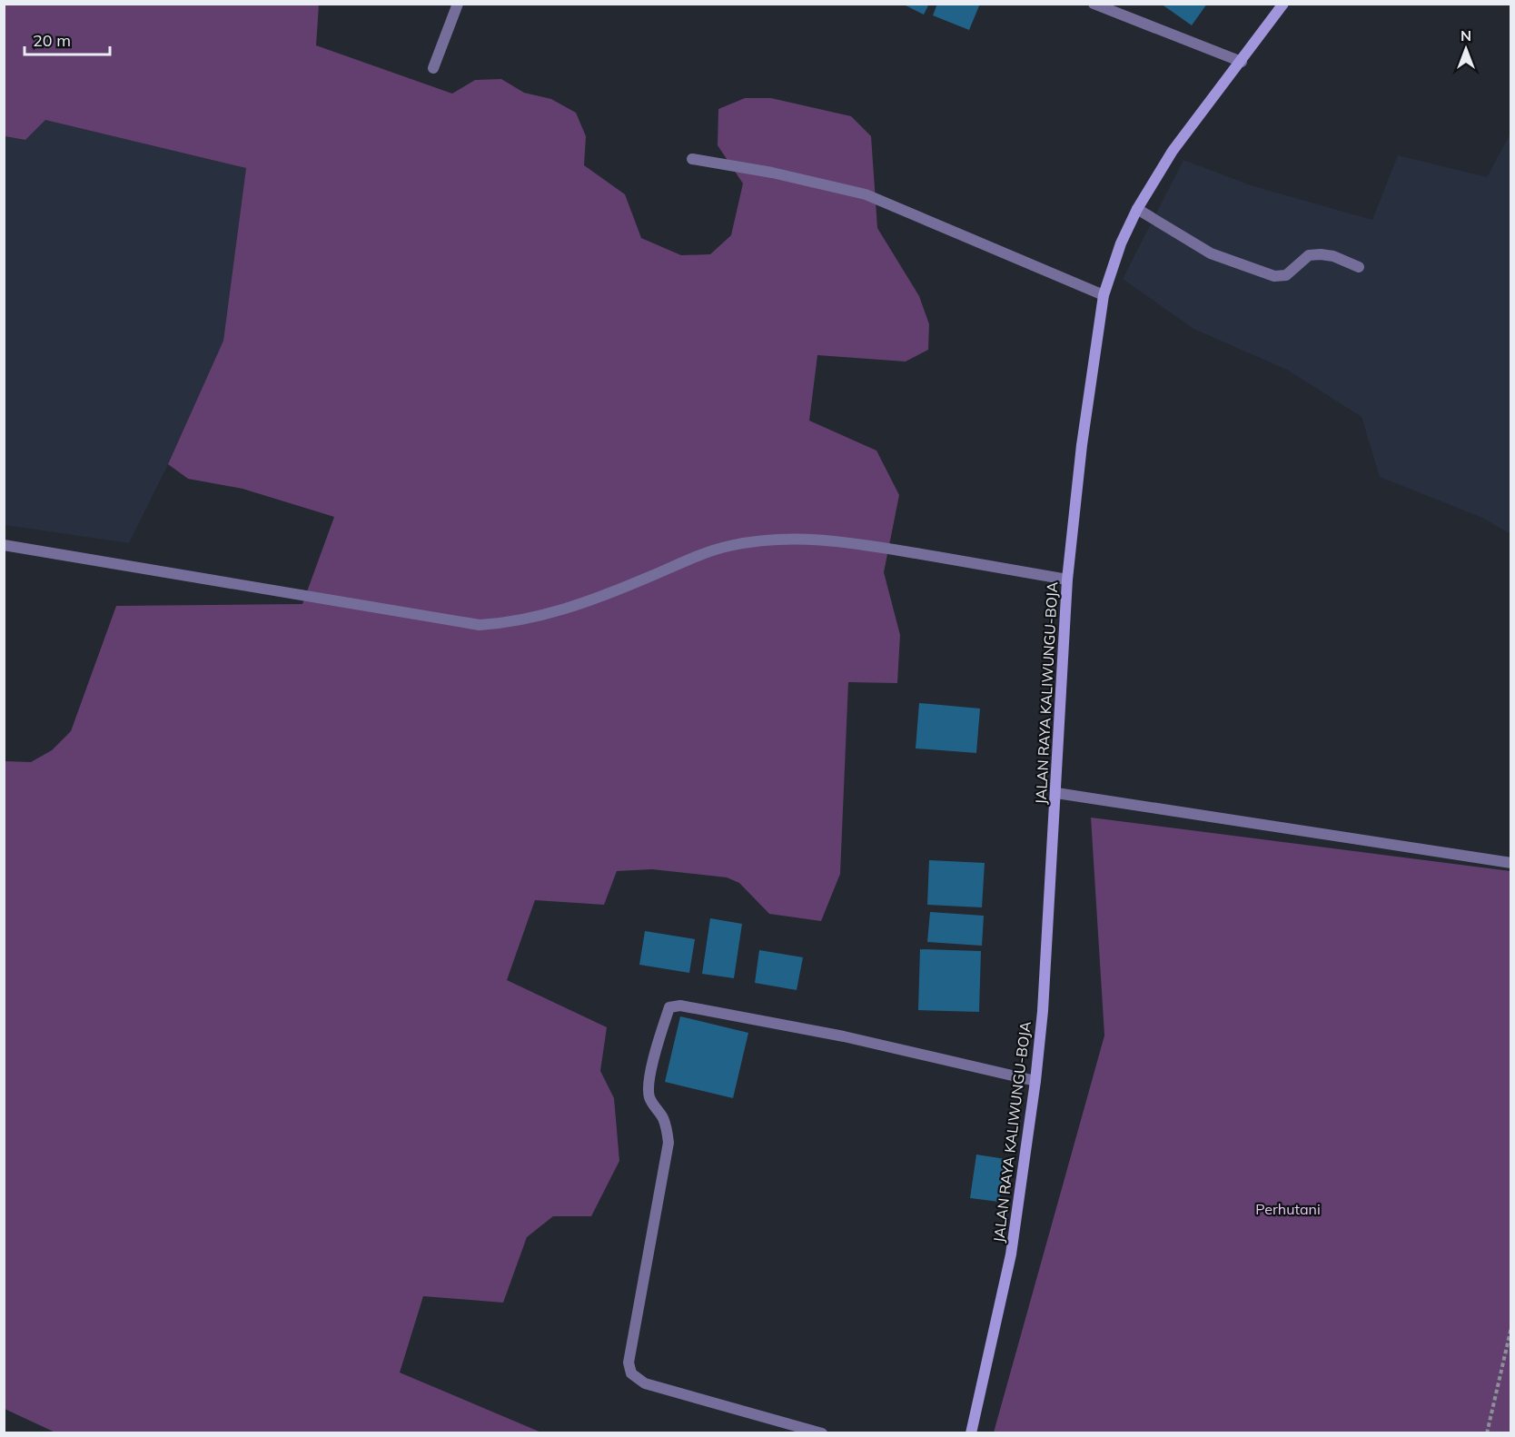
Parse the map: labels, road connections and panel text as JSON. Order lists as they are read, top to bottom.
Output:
{
  "streets": {
    "main road": ["JALAN RAYA KALIWUNGU-BOJA"]
  },
  "parks": ["Perhutani"],
  "scale_bar": "20 m",
  "north": "top"
}
